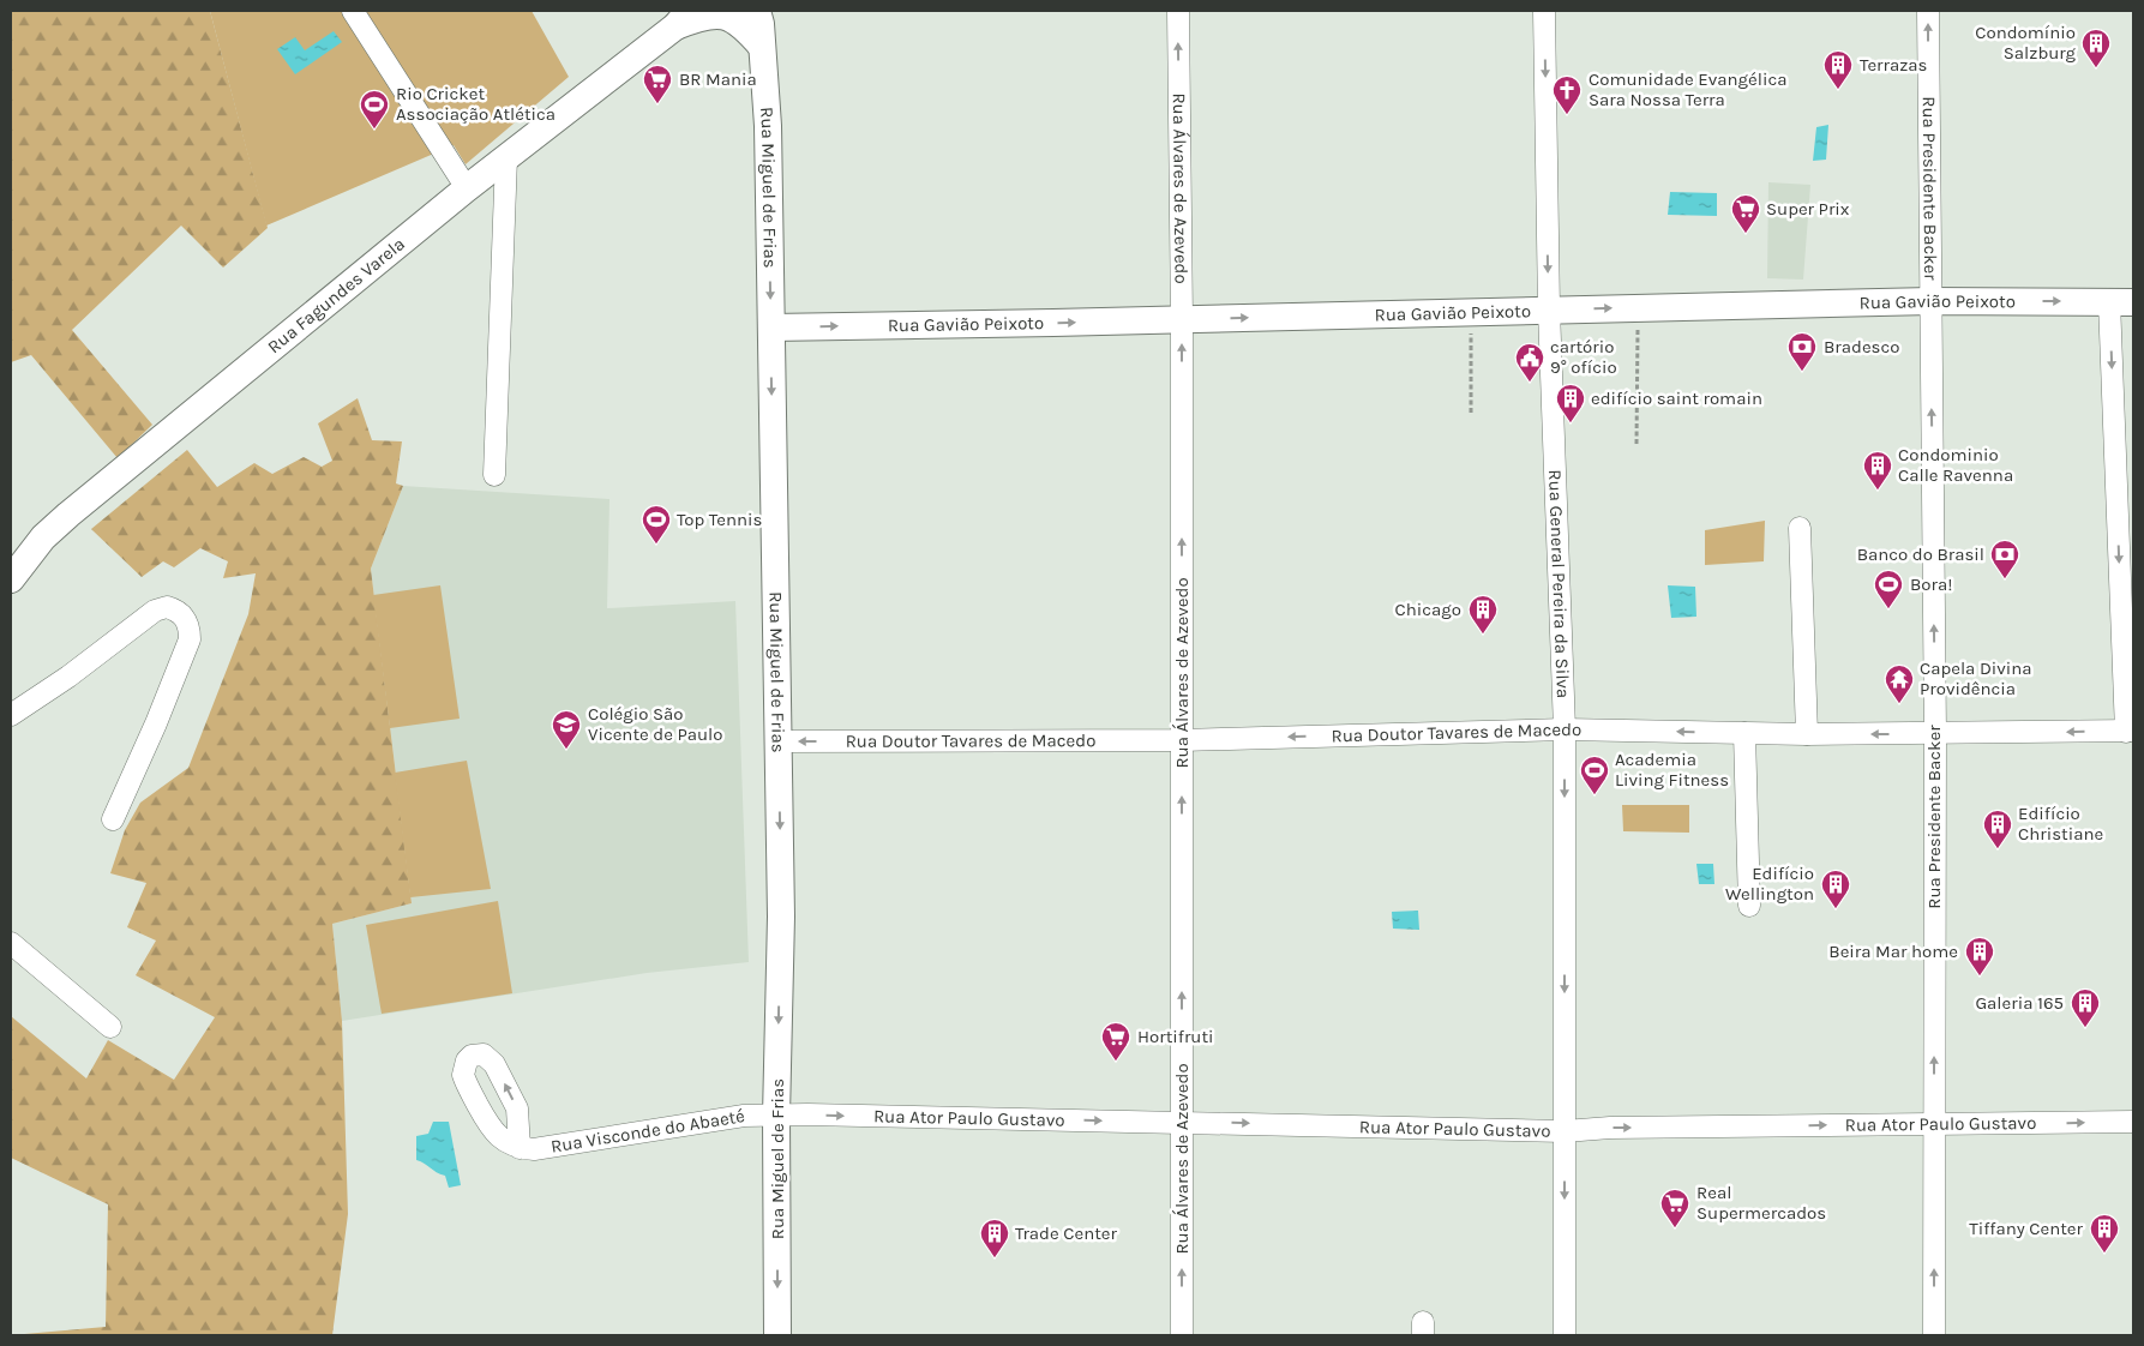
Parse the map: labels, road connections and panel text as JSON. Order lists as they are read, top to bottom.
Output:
{
  "streets": {
    "main road": ["Rua Miguel de Frias", "Rua Fagundes Varela", "Rua Gavião Peixoto"],
    "street": [
      "Rua Álvares de Azevedo",
      "Rua Presidente Backer",
      "Rua General Pereira da Silva",
      "Rua Doutor Tavares de Macedo",
      "Rua Ator Paulo Gustavo",
      "Rua Visconde do Abaeté"
    ]
  },
  "crossings": [
    ["Rua Miguel de Frias", "Rua Fagundes Varela"],
    ["Rua Miguel de Frias", "Rua Gavião Peixoto"],
    ["Rua Miguel de Frias", "Rua Doutor Tavares de Macedo"],
    ["Rua Miguel de Frias", "Rua Ator Paulo Gustavo"],
    ["Rua Miguel de Frias", "Rua Visconde do Abaeté"],
    ["Rua Álvares de Azevedo", "Rua Gavião Peixoto"],
    ["Rua Álvares de Azevedo", "Rua Doutor Tavares de Macedo"],
    ["Rua Álvares de Azevedo", "Rua Ator Paulo Gustavo"],
    ["Rua Presidente Backer", "Rua Gavião Peixoto"],
    ["Rua Presidente Backer", "Rua Doutor Tavares de Macedo"],
    ["Rua Presidente Backer", "Rua Ator Paulo Gustavo"],
    ["Rua Gavião Peixoto", "Rua General Pereira da Silva"],
    ["Rua General Pereira da Silva", "Rua Doutor Tavares de Macedo"],
    ["Rua General Pereira da Silva", "Rua Ator Paulo Gustavo"],
    ["Rua Ator Paulo Gustavo", "Rua Visconde do Abaeté"]
  ],
  "one_way": [
    "Rua Miguel de Frias",
    "Rua Álvares de Azevedo",
    "Rua Presidente Backer",
    "Rua Gavião Peixoto",
    "Rua General Pereira da Silva",
    "Rua Doutor Tavares de Macedo",
    "Rua Ator Paulo Gustavo"
  ],
  "places": {
    "building": [
      "Condomínio Salzburg",
      "Terrazas",
      "edifício saint romain",
      "Condominio Calle Ravenna",
      "Chicago",
      "Edifício Christiane",
      "Edifício Wellington",
      "Beira Mar home",
      "Galeria 165",
      "Tiffany Center",
      "Trade Center"
    ],
    "supermarket": [
      "BR Mania",
      "Super Prix",
      "Hortifruti",
      "Real Supermercados"
    ],
    "church": ["Comunidade Evangélica Sara Nossa Terra"],
    "sports": [
      "Rio Cricket Associação Atlética",
      "Top Tennis",
      "Bora!",
      "Academia Living Fitness"
    ],
    "bank": ["Bradesco", "Banco do Brasil"],
    "public building": ["cartório 9° ofício"],
    "temple": ["Capela Divina Providência"],
    "school or university": ["Colégio São Vicente de Paulo"]
  }
}
